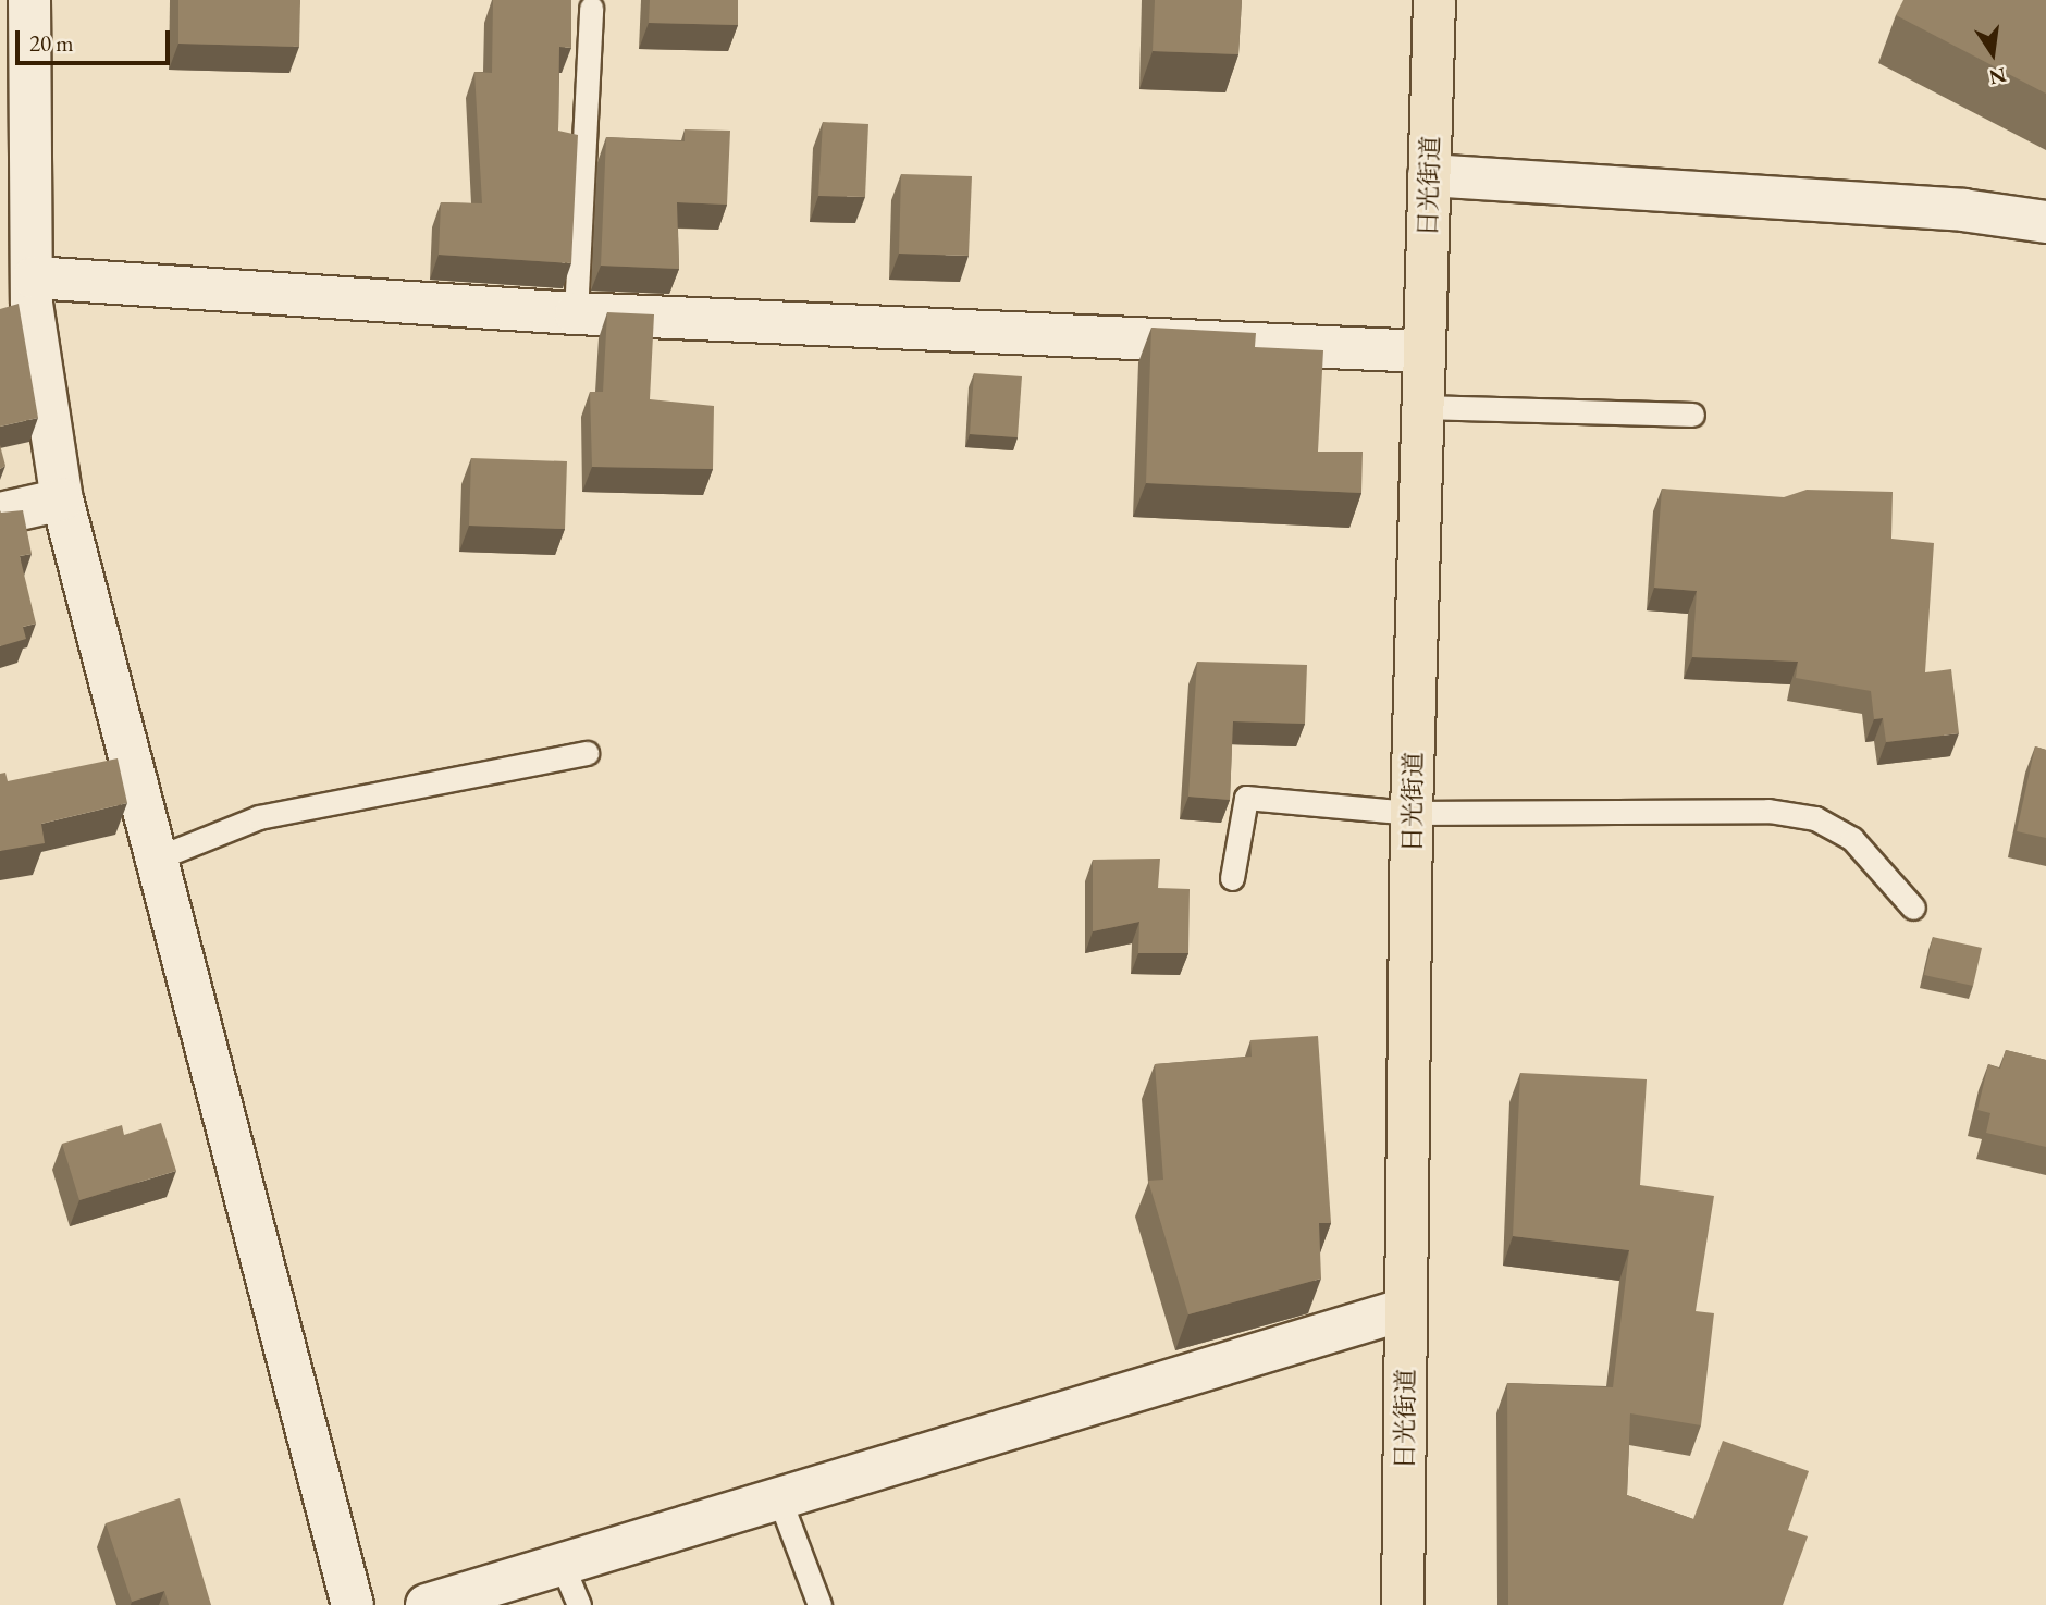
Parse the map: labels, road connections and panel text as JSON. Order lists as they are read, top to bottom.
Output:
{
  "streets": {
    "highway": ["日光街道"]
  },
  "scale_bar": "20 m",
  "north": "bottom"
}
